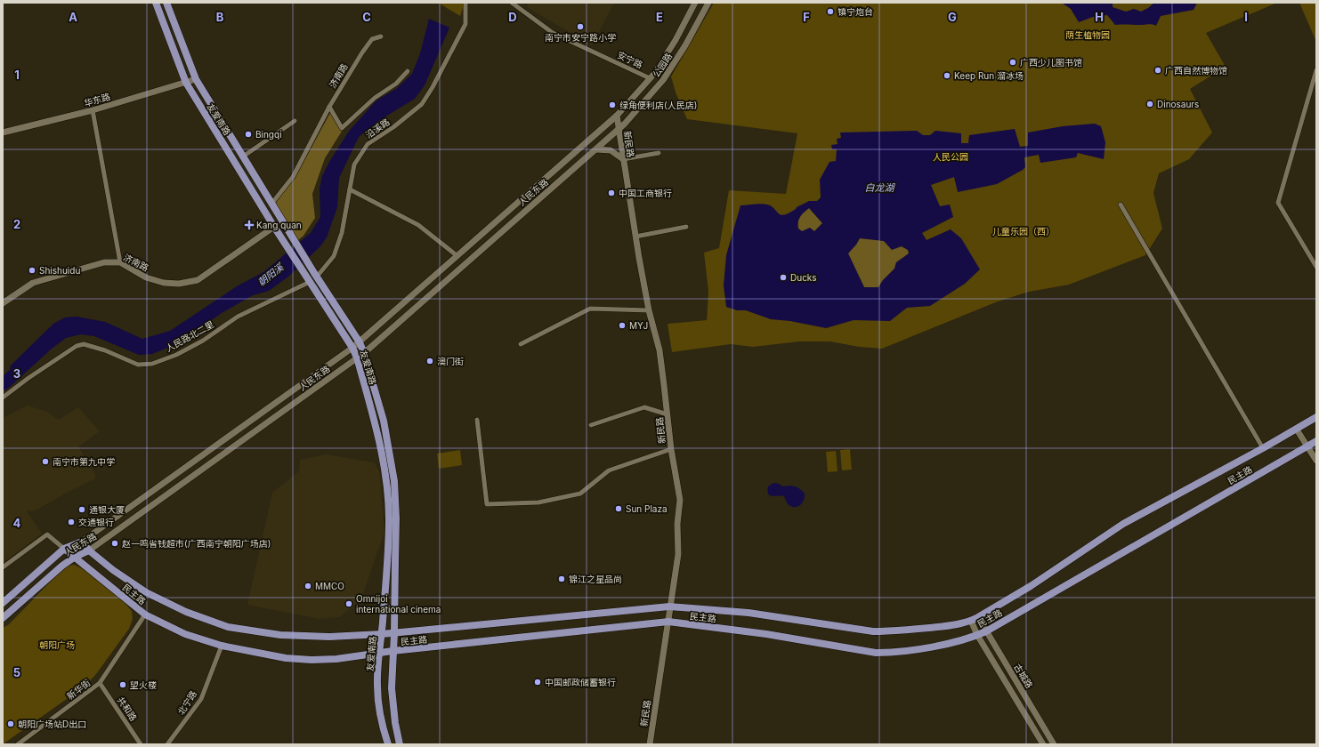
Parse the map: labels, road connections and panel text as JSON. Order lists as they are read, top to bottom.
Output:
{
  "streets": {
    "main road": [
      "公园路",
      "济南路",
      "华东路",
      "友爱南路",
      "新民路",
      "人民东路",
      "民主路",
      "古城路"
    ],
    "street": [
      "安宁路",
      "沿溪路",
      "人民路北二里",
      "新华街",
      "北宁路",
      "共和路"
    ]
  },
  "crossings": [
    ["安宁路", "公园路"],
    ["公园路", "新民路"],
    ["公园路", "人民东路"],
    ["济南路", "友爱南路"],
    ["华东路", "友爱南路"],
    ["友爱南路", "沿溪路"],
    ["友爱南路", "人民东路"],
    ["友爱南路", "人民路北二里"],
    ["友爱南路", "民主路"],
    ["新民路", "人民东路"],
    ["新民路", "民主路"],
    ["人民东路", "民主路"],
    ["民主路", "古城路"],
    ["民主路", "新华街"],
    ["民主路", "北宁路"],
    ["新华街", "共和路"]
  ],
  "water": ["白龙湖", "朝阳溪"],
  "parks": [
    "荫生植物园",
    "人民公园",
    "儿童乐园（西）",
    "朝阳广场"
  ],
  "places": {
    "other": [
      "镇宁炮台",
      "南宁市安宁路小学",
      "广西少儿图书馆",
      "广西自然博物馆",
      "Keep Run 溜冰场",
      "Dinosaurs",
      "绿角便利店(人民店)",
      "Bingqi",
      "中国工商银行",
      "Shishuidu",
      "Ducks",
      "MYJ",
      "澳门街",
      "南宁市第九中学",
      "Sun Plaza",
      "通银大厦",
      "交通银行",
      "赵一鸣省钱超市(广西南宁朝阳广场店)",
      "锦江之星品尚",
      "MMCO",
      "Omnijoi international cinema",
      "中国邮政储蓄银行",
      "望火楼",
      "朝阳广场站D出口"
    ],
    "health": ["Kang quan"]
  },
  "grid": {
    "columns": [
      "A",
      "B",
      "C",
      "D",
      "E",
      "F",
      "G",
      "H",
      "I"
    ],
    "rows": [
      "1",
      "2",
      "3",
      "4",
      "5"
    ]
  }
}
